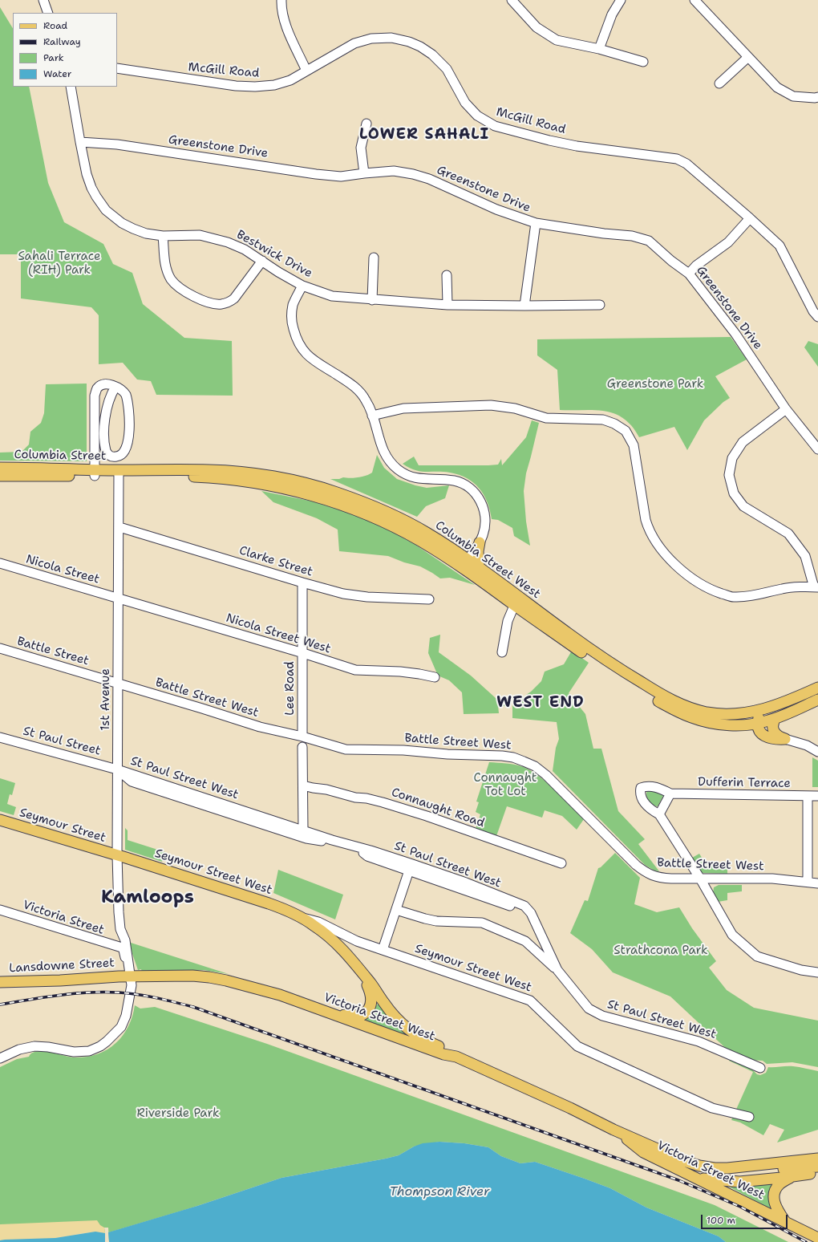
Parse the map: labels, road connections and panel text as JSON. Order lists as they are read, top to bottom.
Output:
{
  "streets": {
    "main road": [
      "Columbia Street",
      "Columbia Street West",
      "Seymour Street",
      "Seymour Street West",
      "Lansdowne Street",
      "Victoria Street West"
    ],
    "street": [
      "McGill Road",
      "Greenstone Drive",
      "Bestwick Drive",
      "Clarke Street",
      "Nicola Street",
      "Nicola Street West",
      "Battle Street",
      "Lee Road",
      "Battle Street West",
      "1st Avenue",
      "St Paul Street",
      "St Paul Street West",
      "Dufferin Terrace",
      "Connaught Road",
      "Victoria Street"
    ]
  },
  "crossings": [
    ["Greenstone Drive", "Bestwick Drive"],
    ["Columbia Street", "Columbia Street West"],
    ["Columbia Street", "1st Avenue"],
    ["Columbia Street West", "1st Avenue"],
    ["Clarke Street", "Lee Road"],
    ["Clarke Street", "1st Avenue"],
    ["Nicola Street", "Nicola Street West"],
    ["Nicola Street", "1st Avenue"],
    ["Nicola Street West", "Lee Road"],
    ["Nicola Street West", "1st Avenue"],
    ["Battle Street", "Battle Street West"],
    ["Battle Street", "1st Avenue"],
    ["Lee Road", "Battle Street West"],
    ["Battle Street West", "1st Avenue"],
    ["1st Avenue", "St Paul Street"],
    ["1st Avenue", "St Paul Street West"],
    ["1st Avenue", "Seymour Street"],
    ["1st Avenue", "Seymour Street West"],
    ["1st Avenue", "Victoria Street"],
    ["1st Avenue", "Lansdowne Street"],
    ["1st Avenue", "Victoria Street West"],
    ["St Paul Street", "St Paul Street West"],
    ["Seymour Street", "Seymour Street West"],
    ["Seymour Street West", "Victoria Street West"],
    ["Lansdowne Street", "Victoria Street West"]
  ],
  "districts": ["LOWER SAHALI", "WEST END", "Kamloops"],
  "water": ["Thompson River"],
  "parks": [
    "Sahali Terrace (RIH) Park",
    "Greenstone Park",
    "Connaught Tot Lot",
    "Strathcona Park",
    "Riverside Park"
  ],
  "legend": [
    "Road",
    "Railway",
    "Park",
    "Water"
  ],
  "scale_bar": "100 m"
}
